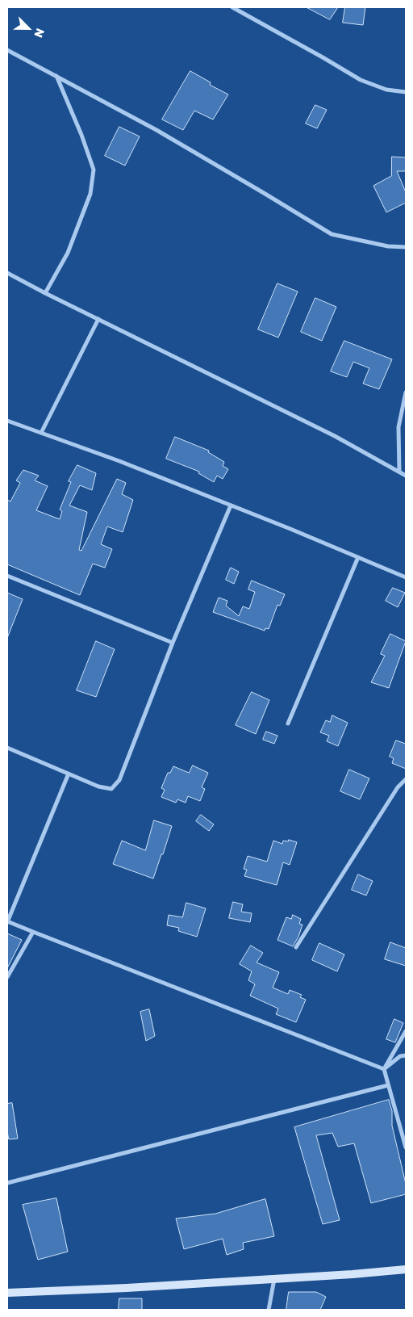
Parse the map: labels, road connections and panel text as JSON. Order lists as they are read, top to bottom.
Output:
{
  "north": "bottom right"
}
